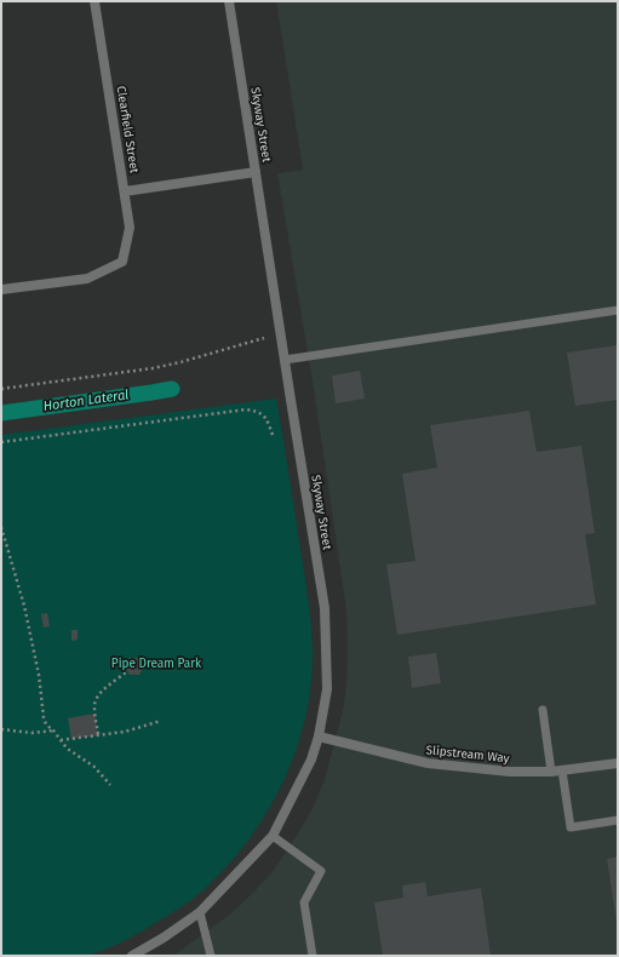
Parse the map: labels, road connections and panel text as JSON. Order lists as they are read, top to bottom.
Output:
{
  "streets": {
    "street": ["Skyway Street", "Clearfield Street", "Slipstream Way"]
  },
  "crossings": [
    ["Skyway Street", "Slipstream Way"]
  ],
  "water": ["Horton Lateral"],
  "parks": ["Pipe Dream Park"]
}
